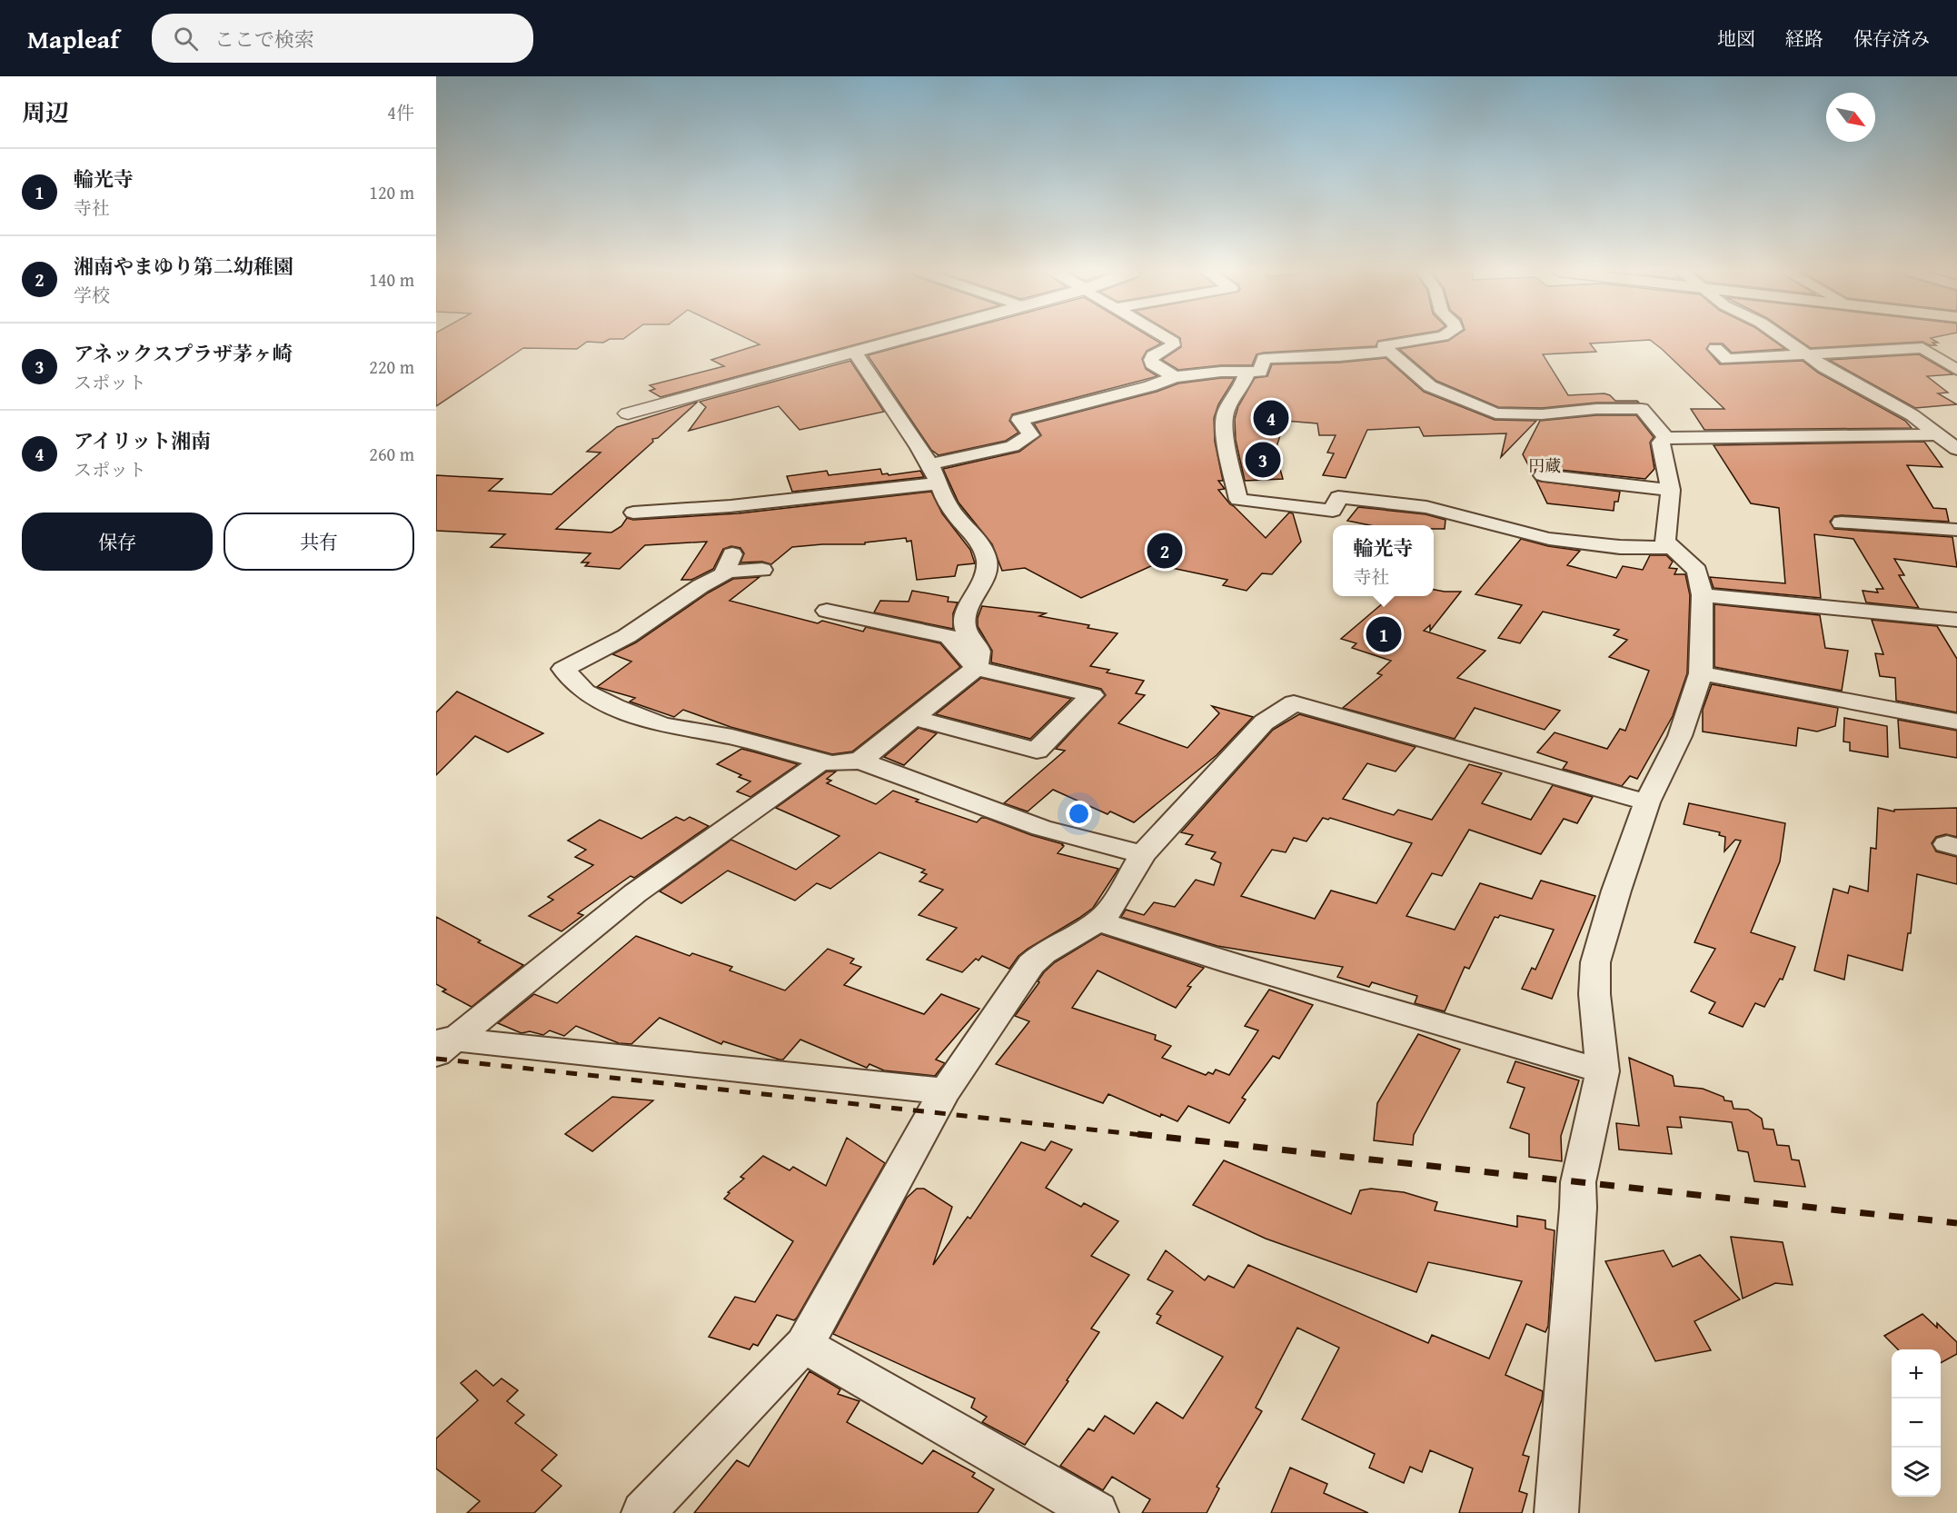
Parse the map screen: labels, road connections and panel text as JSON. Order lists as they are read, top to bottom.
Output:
{
  "districts": ["円蔵"],
  "north": "bottom right",
  "page": {
    "header": "Mapleaf",
    "search": "ここで検索",
    "nav": ["地図", "経路", "保存済み"],
    "heading": ["周辺", "4件"],
    "list": [
      {
        "mark": "1",
        "name": "輪光寺",
        "note": "寺社",
        "value": "120 m"
      },
      {
        "mark": "2",
        "name": "湘南やまゆり第二幼稚園",
        "note": "学校",
        "value": "140 m"
      },
      {
        "mark": "3",
        "name": "アネックスプラザ茅ヶ崎",
        "note": "スポット",
        "value": "220 m"
      },
      {
        "mark": "4",
        "name": "アイリット湘南",
        "note": "スポット",
        "value": "260 m"
      }
    ],
    "pins": [
      "4",
      "3",
      "2",
      "1"
    ],
    "buttons": ["保存", "共有"],
    "popup": ["輪光寺", "寺社"],
    "map_buttons": ["+", "−"]
  }
}
